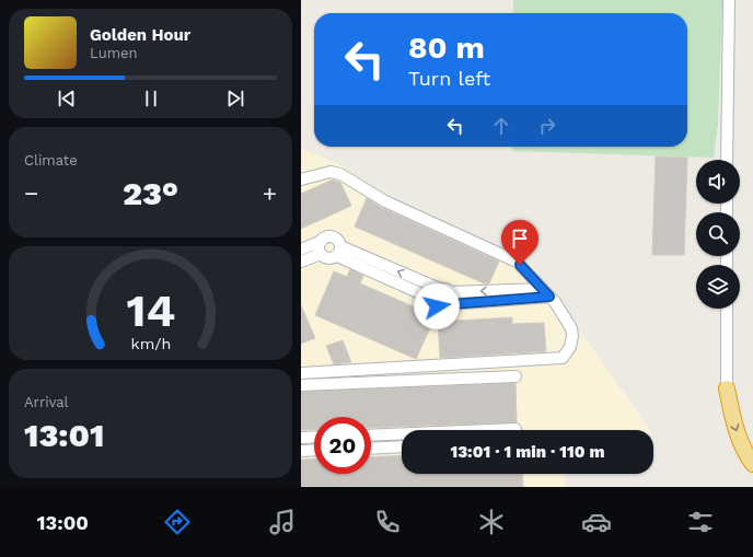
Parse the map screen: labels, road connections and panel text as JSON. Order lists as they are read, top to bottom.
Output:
{
  "page": {
    "turn": ["80 m", "Turn left"],
    "song": ["Golden Hour", "Lumen"],
    "tile": [
      "Climate",
      ["Arrival", "13:01"]
    ],
    "heat": ["−", "23°", "+"],
    "limit": "20",
    "trip": "13:01 · 1 min · 110 m",
    "tabs": "13:00",
    "gauge": ["14", "km/h"]
  }
}
